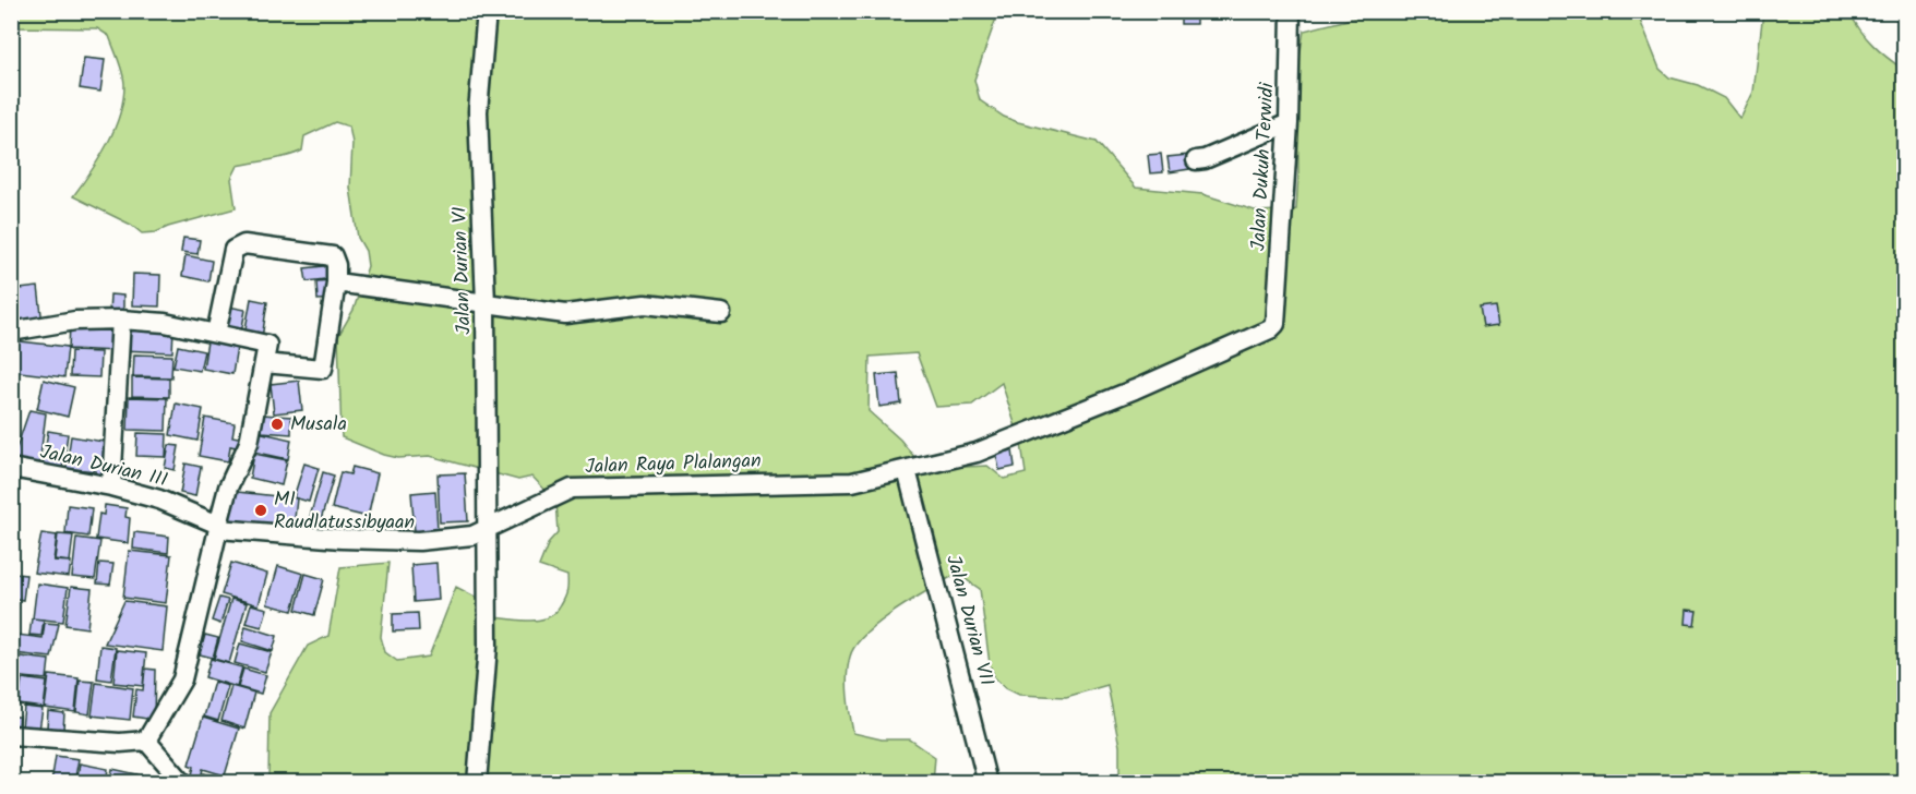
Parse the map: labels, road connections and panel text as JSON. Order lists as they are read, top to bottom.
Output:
{
  "streets": {
    "street": [
      "Jalan Dukuh Terwidi",
      "Jalan Durian VI",
      "Jalan Raya Plalangan",
      "Jalan Durian III",
      "Jalan Durian VII"
    ]
  },
  "crossings": [
    ["Jalan Dukuh Terwidi", "Jalan Raya Plalangan"],
    ["Jalan Durian VI", "Jalan Raya Plalangan"],
    ["Jalan Raya Plalangan", "Jalan Durian III"],
    ["Jalan Raya Plalangan", "Jalan Durian VII"]
  ],
  "places": ["Musala", "MI Raudlatussibyaan"]
}
